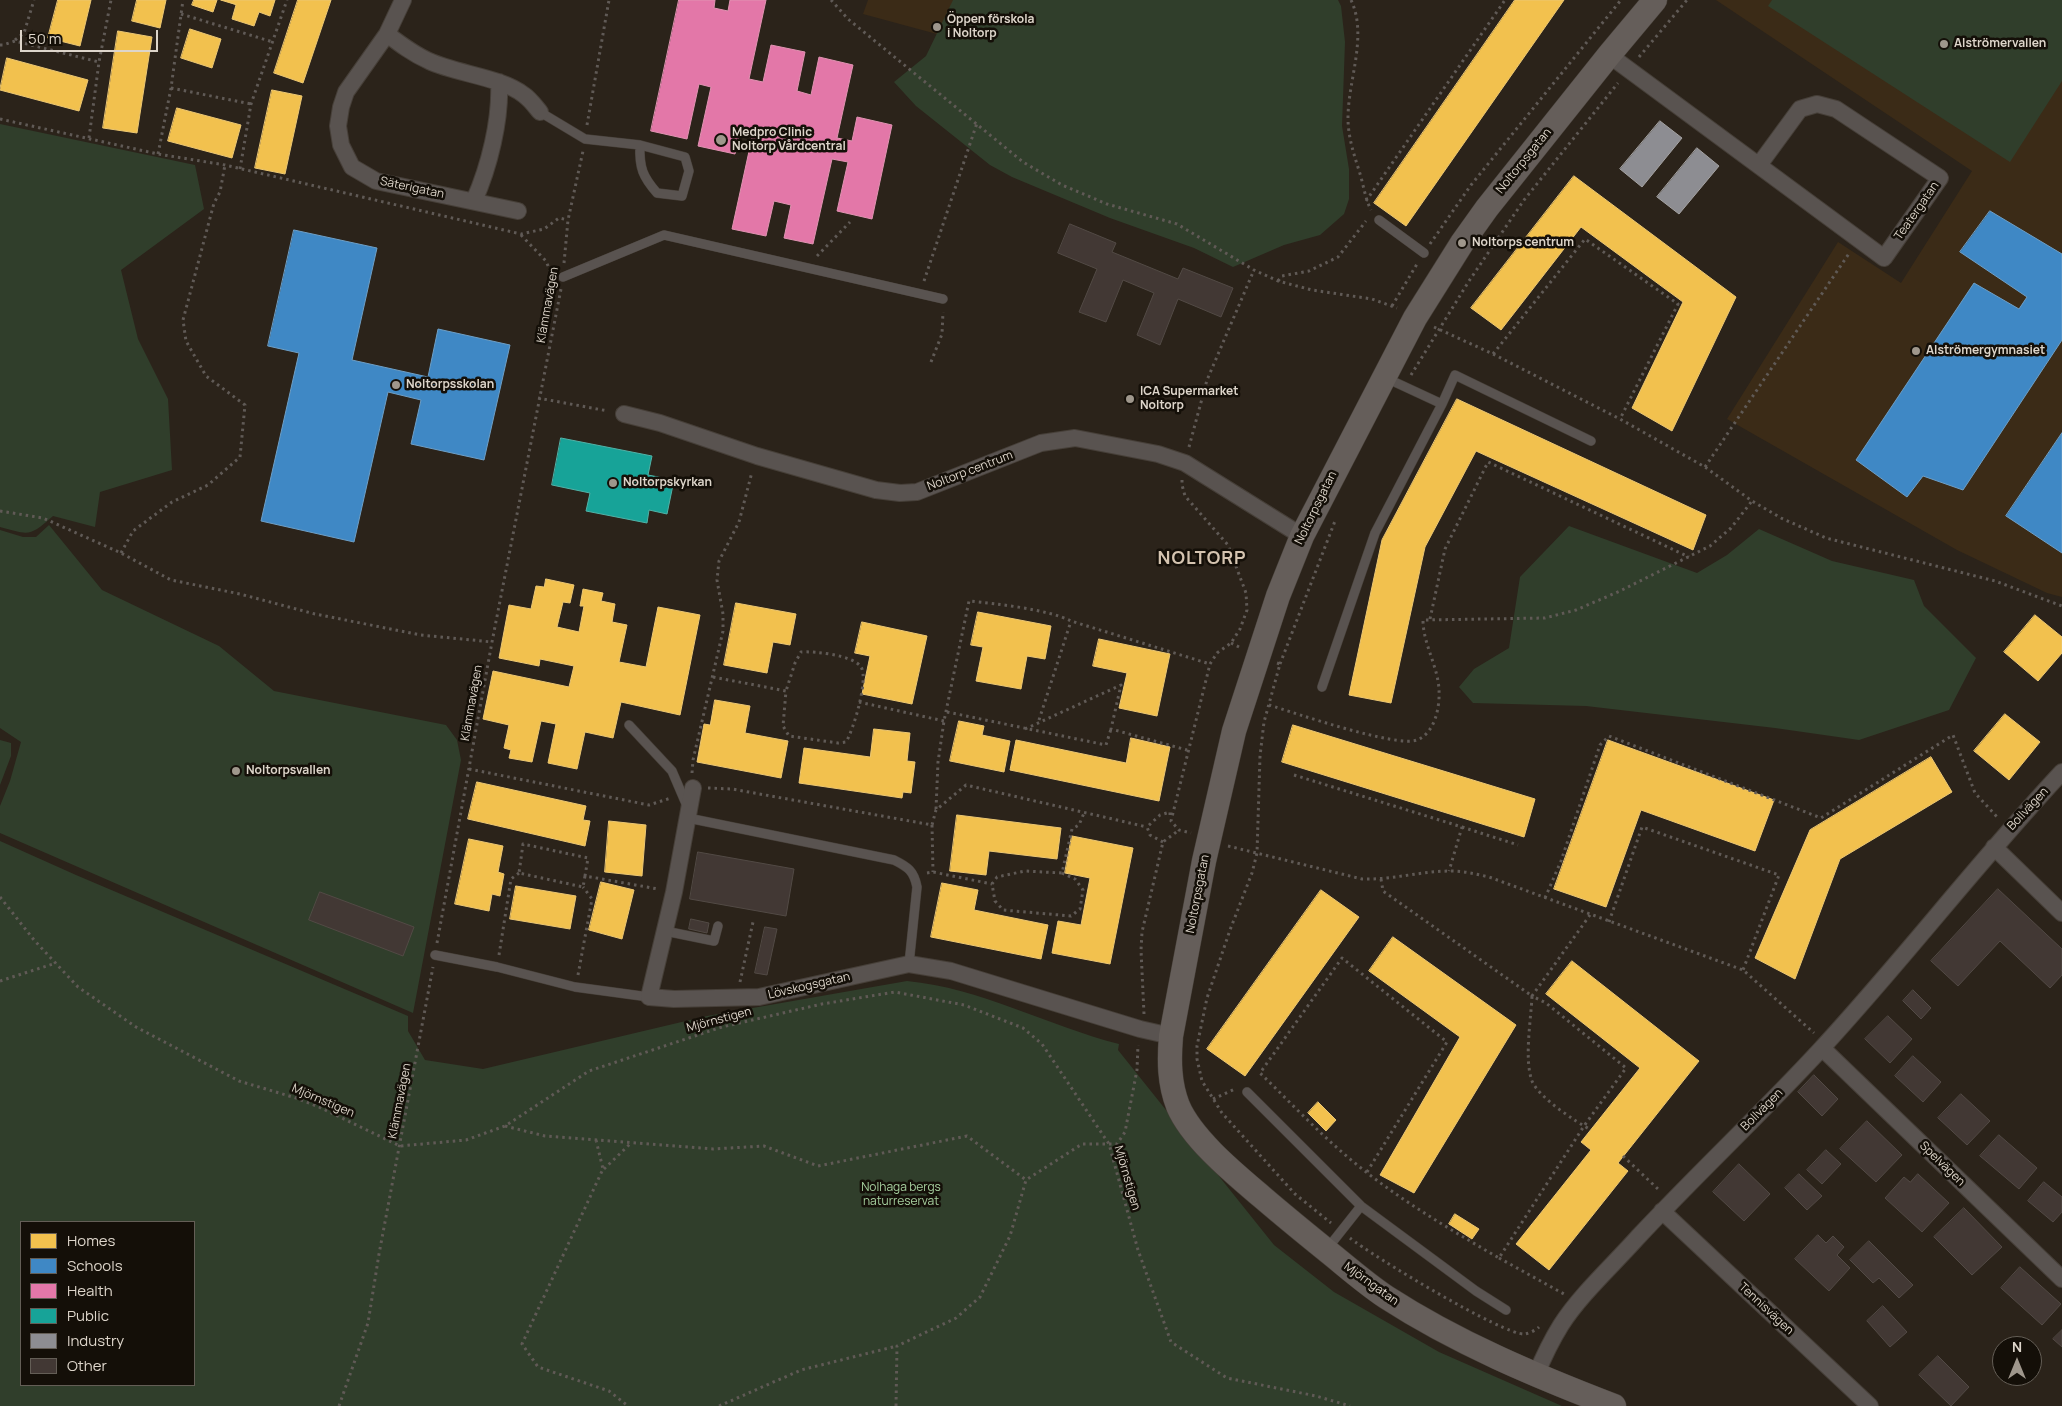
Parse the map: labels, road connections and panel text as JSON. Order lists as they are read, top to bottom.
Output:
{
  "streets": {
    "street": [
      "Noltorpsgatan",
      "Säterigatan",
      "Teatergatan",
      "Noltorp centrum",
      "Bollvägen",
      "Lövskogsgatan",
      "Spelvägen",
      "Mjörngatan",
      "Tennisvägen"
    ],
    "path": ["Klämmavägen", "Mjörnstigen"]
  },
  "crossings": [
    ["Noltorpsgatan", "Teatergatan"],
    ["Noltorpsgatan", "Noltorp centrum"],
    ["Noltorpsgatan", "Lövskogsgatan"],
    ["Noltorpsgatan", "Mjörngatan"],
    ["Klämmavägen", "Mjörnstigen"],
    ["Bollvägen", "Spelvägen"],
    ["Bollvägen", "Mjörngatan"],
    ["Bollvägen", "Tennisvägen"]
  ],
  "districts": ["NOLTORP"],
  "parks": ["Nolhaga bergs naturreservat"],
  "places": [
    "Öppen förskola i Noltorp",
    "Alströmervallen",
    "Medpro Clinic Noltorp Vårdcentral",
    "Noltorps centrum",
    "Alströmergymnasiet",
    "Noltorpsskolan",
    "ICA Supermarket Noltorp",
    "Noltorpskyrkan",
    "Noltorpsvallen"
  ],
  "legend": [
    "Homes",
    "Schools",
    "Health",
    "Public",
    "Industry",
    "Other"
  ],
  "scale_bar": "50 m",
  "north": "top"
}
